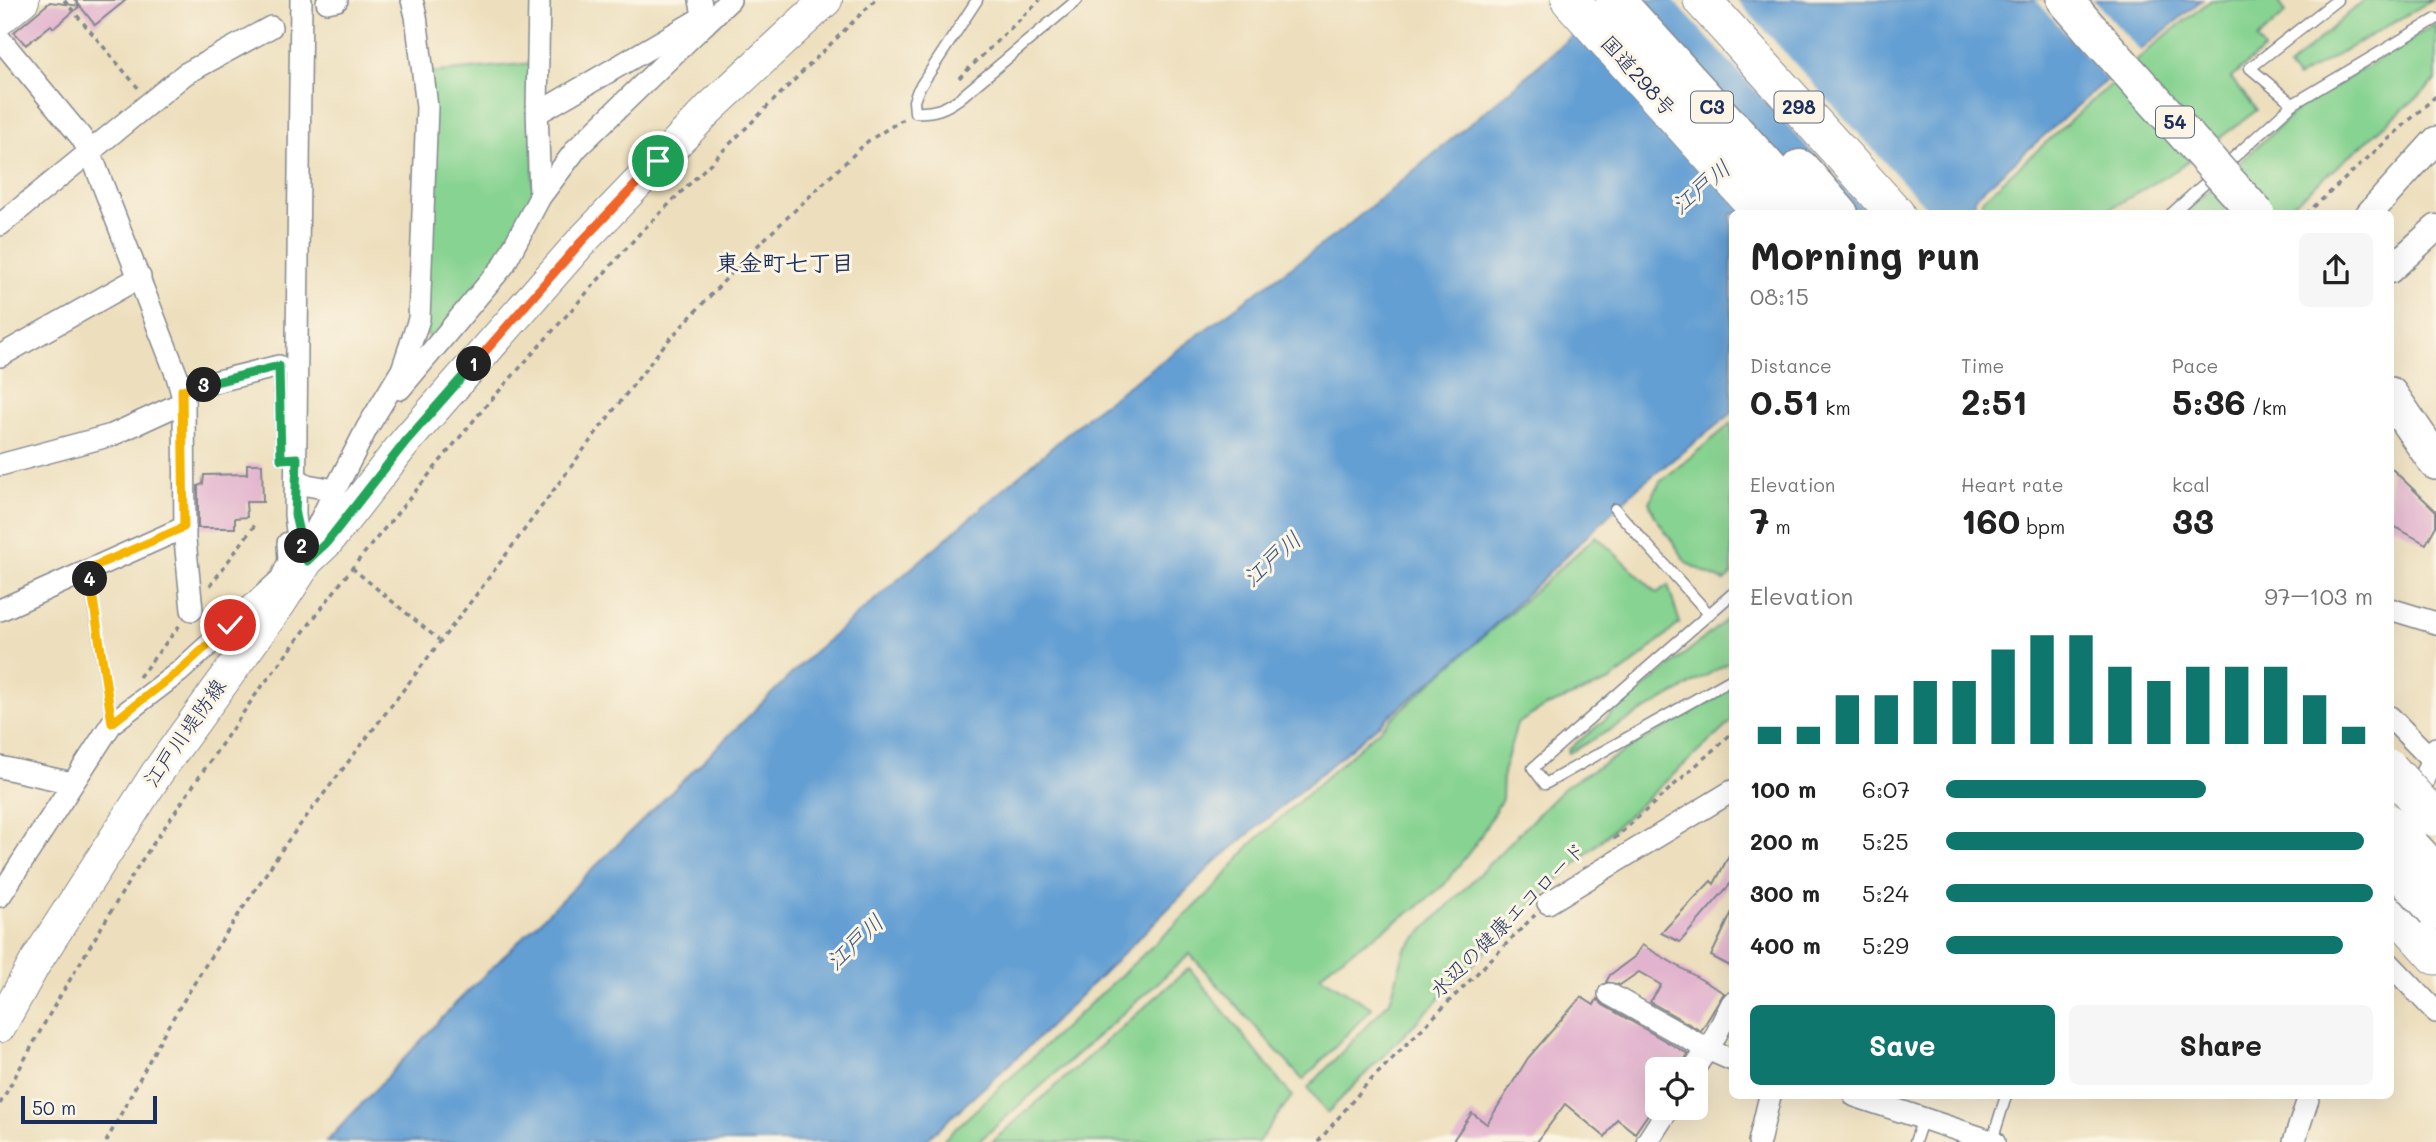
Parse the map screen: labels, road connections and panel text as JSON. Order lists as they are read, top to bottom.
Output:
{
  "streets": {
    "highway": ["国道298号", "C3", "298"],
    "main road": ["54", "江戸川堤防線"],
    "path": ["水辺の健康エコロード"]
  },
  "districts": ["東金町七丁目"],
  "water": ["江戸川"],
  "scale_bar": "50 m",
  "page": {
    "heading": ["Morning run", "08:15"],
    "stats": [
      ["Distance", "0.51 km"],
      ["Time", "2:51"],
      ["Pace", "5:36 /km"],
      ["Elevation", "7 m"],
      ["Heart rate", "160 bpm"],
      ["kcal", "33"]
    ],
    "pins": [
      "1",
      "3",
      "2",
      "4"
    ],
    "chart": ["Elevation", "97–103 m"],
    "list": [
      {
        "name": "100 m",
        "note": "6:07"
      },
      {
        "name": "200 m",
        "note": "5:25"
      },
      {
        "name": "300 m",
        "note": "5:24"
      },
      {
        "name": "400 m",
        "note": "5:29"
      }
    ],
    "buttons": ["Save", "Share"],
    "scale": "50 m"
  }
}
